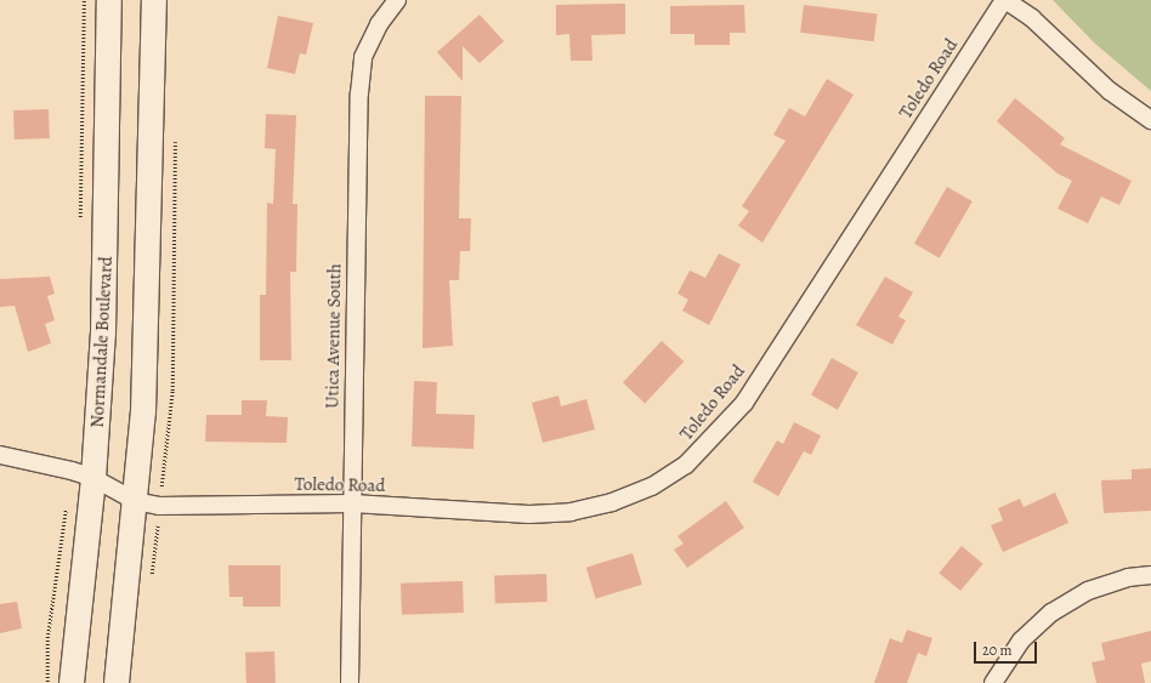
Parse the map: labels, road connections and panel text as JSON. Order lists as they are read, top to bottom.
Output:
{
  "streets": {
    "main road": ["Normandale Boulevard"],
    "street": ["Toledo Road", "Utica Avenue South"]
  },
  "crossings": [
    ["Toledo Road", "Utica Avenue South"],
    ["Toledo Road", "Normandale Boulevard"]
  ],
  "scale_bar": "20 m"
}
